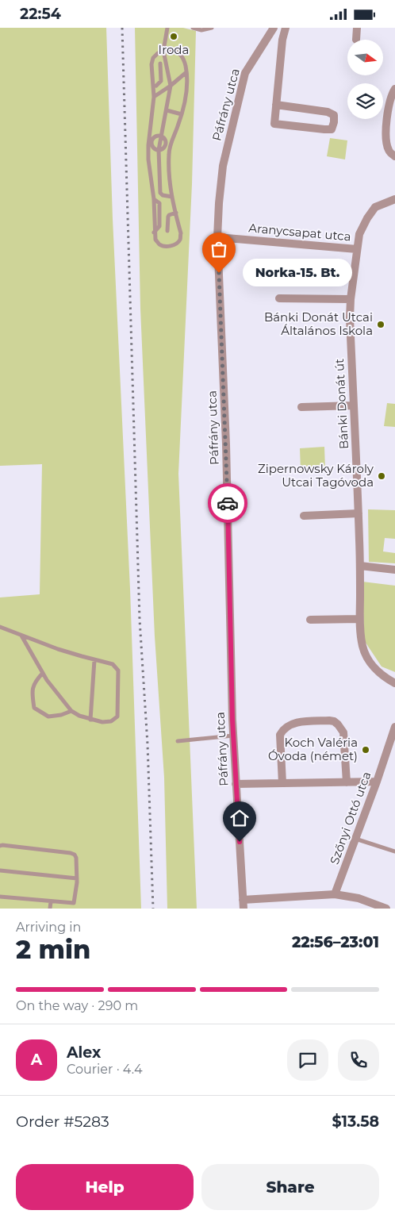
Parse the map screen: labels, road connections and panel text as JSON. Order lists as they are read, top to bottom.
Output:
{
  "streets": {
    "street": [
      "Páfrány utca",
      "Aranycsapat utca",
      "Bánki Donát út",
      "Szőnyi Ottó utca"
    ]
  },
  "crossings": [
    ["Páfrány utca", "Aranycsapat utca"],
    ["Aranycsapat utca", "Bánki Donát út"]
  ],
  "places": [
    "Iroda",
    "Norka-15. Bt.",
    "Bánki Donát Utcai Általános Iskola",
    "Zipernowsky Károly Utcai Tagóvoda",
    "Koch Valéria Óvoda (német)"
  ],
  "north": "right",
  "page": {
    "status": "22:54",
    "bubble": "Norka-15. Bt.",
    "heading": ["2 min", "Arriving in", "22:56–23:01"],
    "panel": [
      "Alex",
      "Courier · 4.4",
      "Order #5283",
      "$13.58"
    ],
    "bar": "On the way · 290 m",
    "round": "A",
    "buttons": ["Help", "Share"]
  }
}
